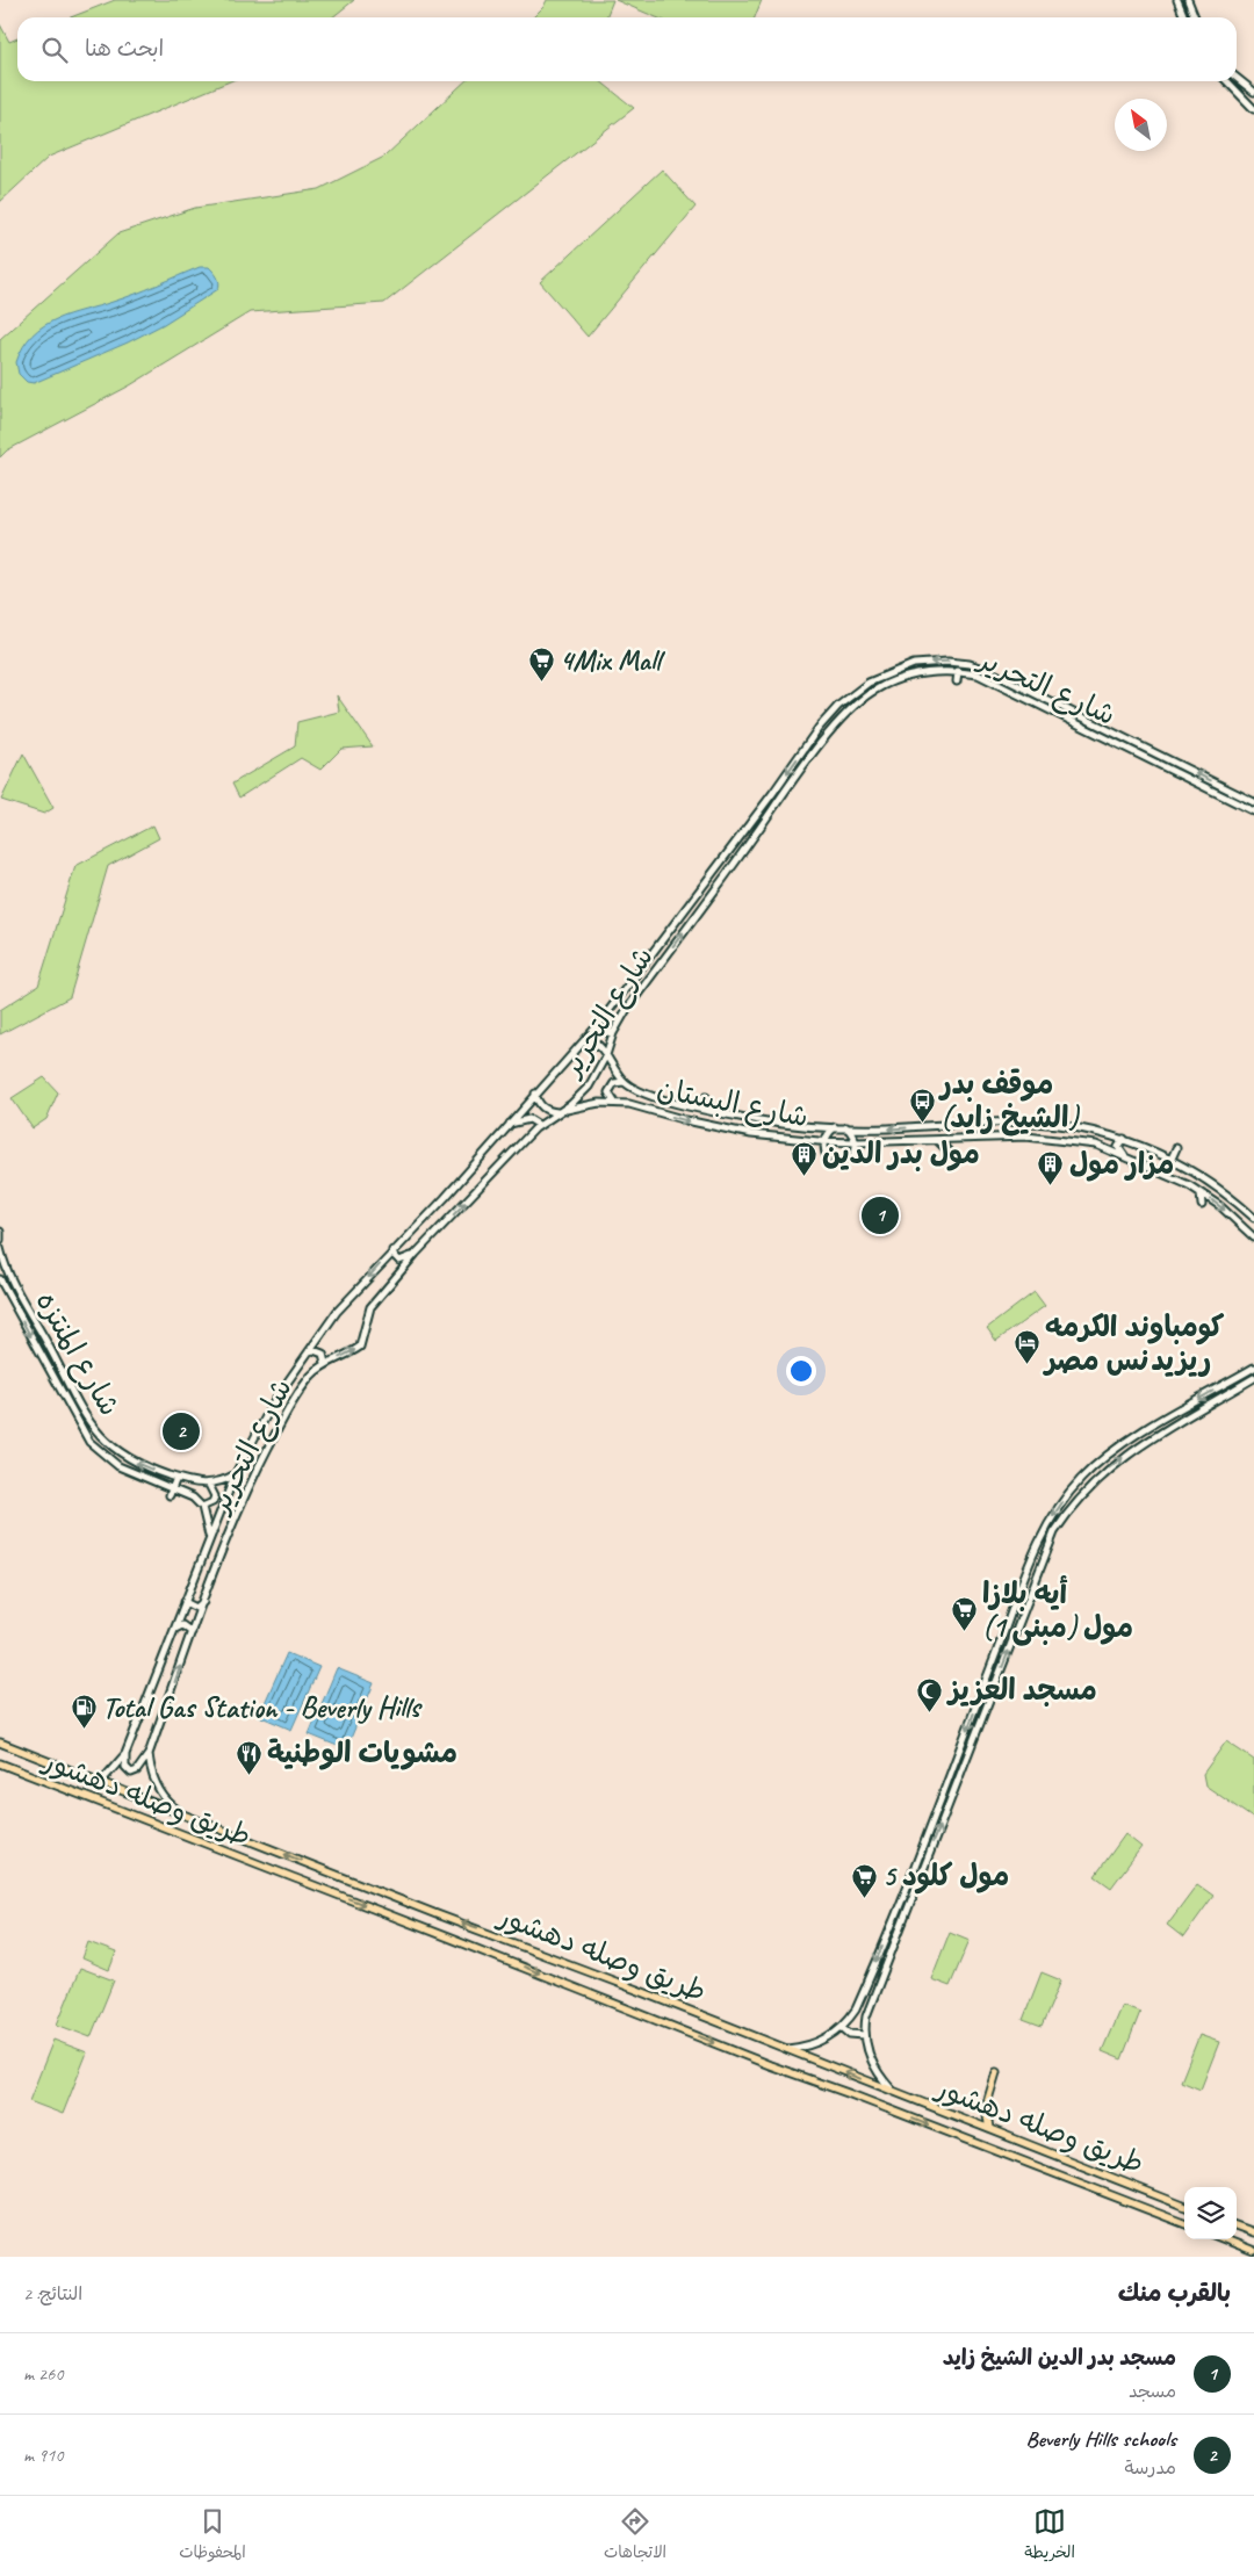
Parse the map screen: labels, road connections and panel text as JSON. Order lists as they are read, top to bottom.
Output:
{
  "streets": {
    "main road": ["طريق وصله دهشور"],
    "street": ["شارع التحرير", "شارع البستان", "شارع المنتزه"]
  },
  "crossings": [
    ["شارع التحرير", "شارع البستان"],
    ["شارع التحرير", "طريق وصله دهشور"]
  ],
  "places": {
    "supermarket": ["4Mix Mall", "أيه بلازا مول (مبنى 1)", "مول كلود 5"],
    "bus stop": ["موقف بدر (الشيخ زايد)"],
    "building": ["مول بدر الدين", "مزار مول"],
    "hotel": ["كومباوند الكرمه ريزيدنس مصر"],
    "mosque": ["مسجد العزيز"],
    "fuel station": ["Total Gas Station - Beverly Hills"],
    "restaurant": ["مشويات الوطنية"]
  },
  "north": "top left",
  "page": {
    "search": "ابحث هنا",
    "pins": ["1", "2"],
    "heading": ["بالقرب منك", "النتائج: 2"],
    "list": [
      {
        "mark": "1",
        "name": "مسجد بدر الدين الشيخ زايد",
        "note": "مسجد",
        "value": "260 m"
      },
      {
        "mark": "2",
        "name": "Beverly Hills schools",
        "note": "مدرسة",
        "value": "910 m"
      }
    ],
    "nav": ["الخريطة", "الاتجاهات", "المحفوظات"]
  }
}
